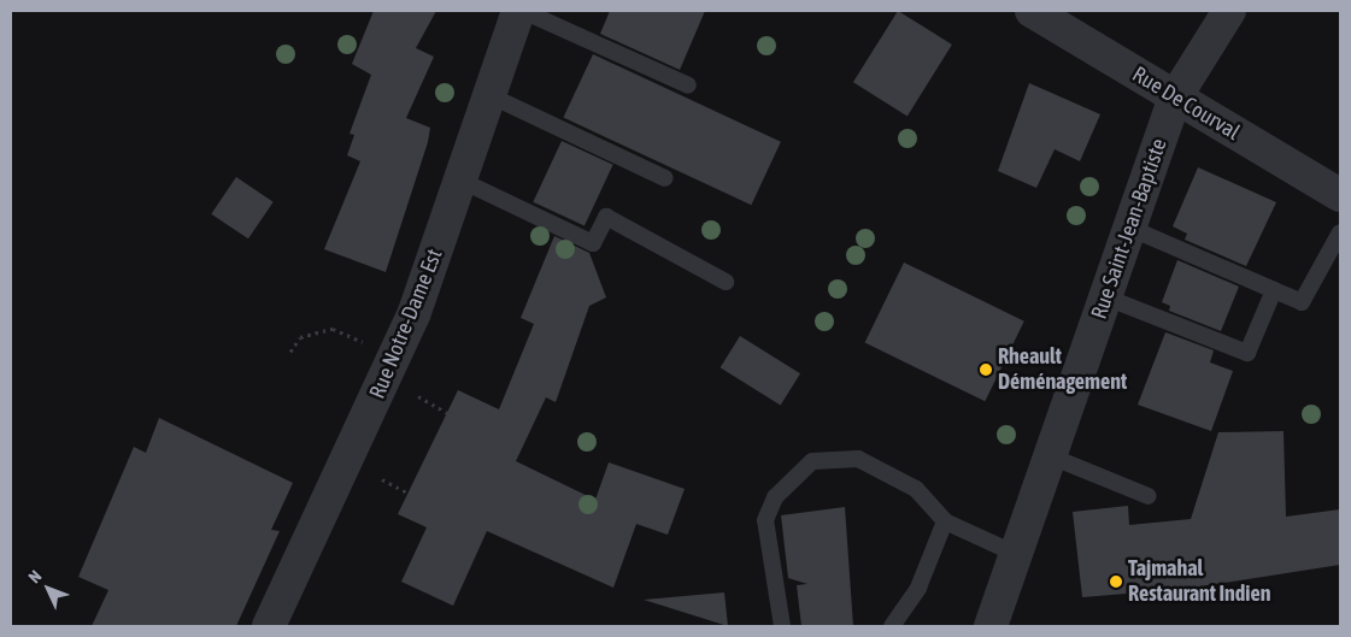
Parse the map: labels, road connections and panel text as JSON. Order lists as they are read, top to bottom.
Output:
{
  "streets": {
    "street": ["Rue De Courval", "Rue Saint-Jean-Baptiste", "Rue Notre-Dame Est"]
  },
  "crossings": [
    ["Rue De Courval", "Rue Saint-Jean-Baptiste"]
  ],
  "places": ["Rheault Déménagement", "Tajmahal Restaurant Indien"],
  "north": "top left"
}
